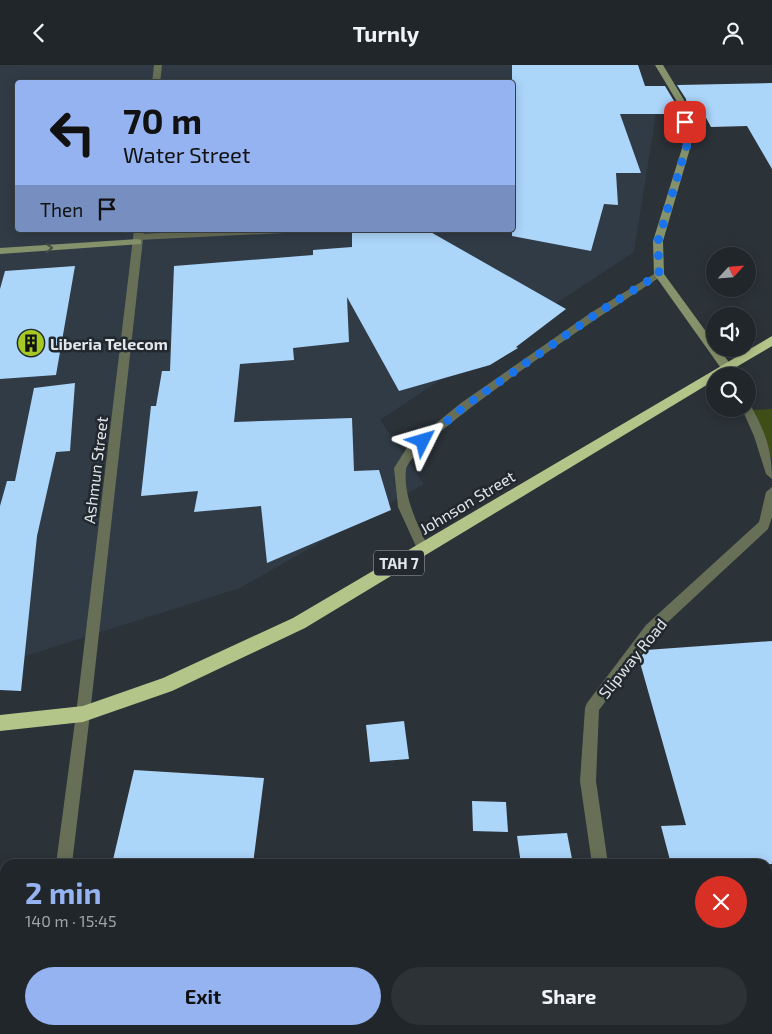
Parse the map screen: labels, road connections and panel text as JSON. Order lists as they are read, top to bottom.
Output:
{
  "streets": {
    "highway": ["Johnson Street", "TAH 7"],
    "street": ["Ashmun Street", "Slipway Road"]
  },
  "crossings": [
    ["Ashmun Street", "Johnson Street"]
  ],
  "places": {
    "building": ["Liberia Telecom"]
  },
  "north": "top right",
  "page": {
    "header": "Turnly",
    "turn": ["70 m", "Water Street"],
    "then": "Then",
    "heading": ["2 min", "140 m · 15:45"],
    "buttons": ["Exit", "Share"]
  }
}
